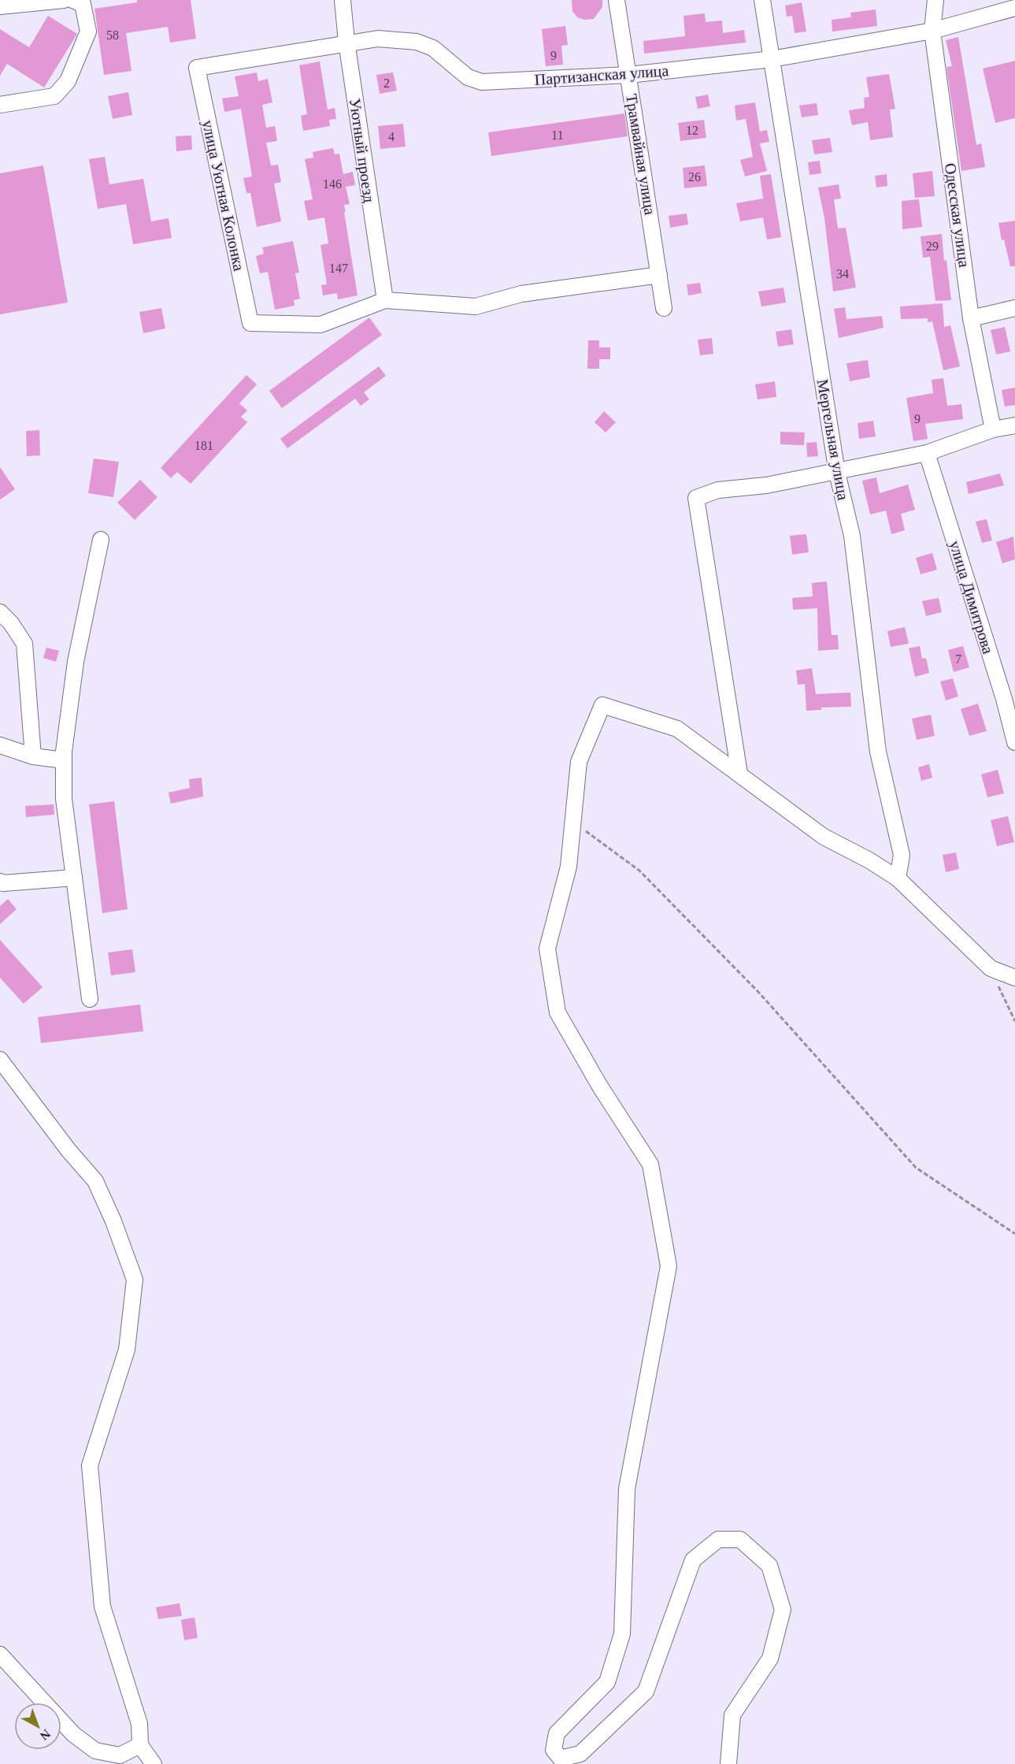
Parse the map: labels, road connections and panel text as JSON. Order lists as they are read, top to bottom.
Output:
{
  "streets": {
    "street": [
      "Партизанская улица",
      "Уютный проезд",
      "Трамвайная улица",
      "улица Уютная Колонка",
      "Одесская улица",
      "Мергельная улица",
      "улица Димитрова"
    ]
  },
  "crossings": [
    ["Партизанская улица", "Уютный проезд"],
    ["Партизанская улица", "Трамвайная улица"],
    ["Партизанская улица", "улица Уютная Колонка"],
    ["Партизанская улица", "Одесская улица"],
    ["Партизанская улица", "Мергельная улица"],
    ["Уютный проезд", "улица Уютная Колонка"]
  ],
  "house_numbers": [
    "58",
    "9",
    "2",
    "12",
    "11",
    "4",
    "26",
    "146",
    "29",
    "147",
    "34",
    "9",
    "181",
    "7"
  ],
  "north": "bottom right"
}
